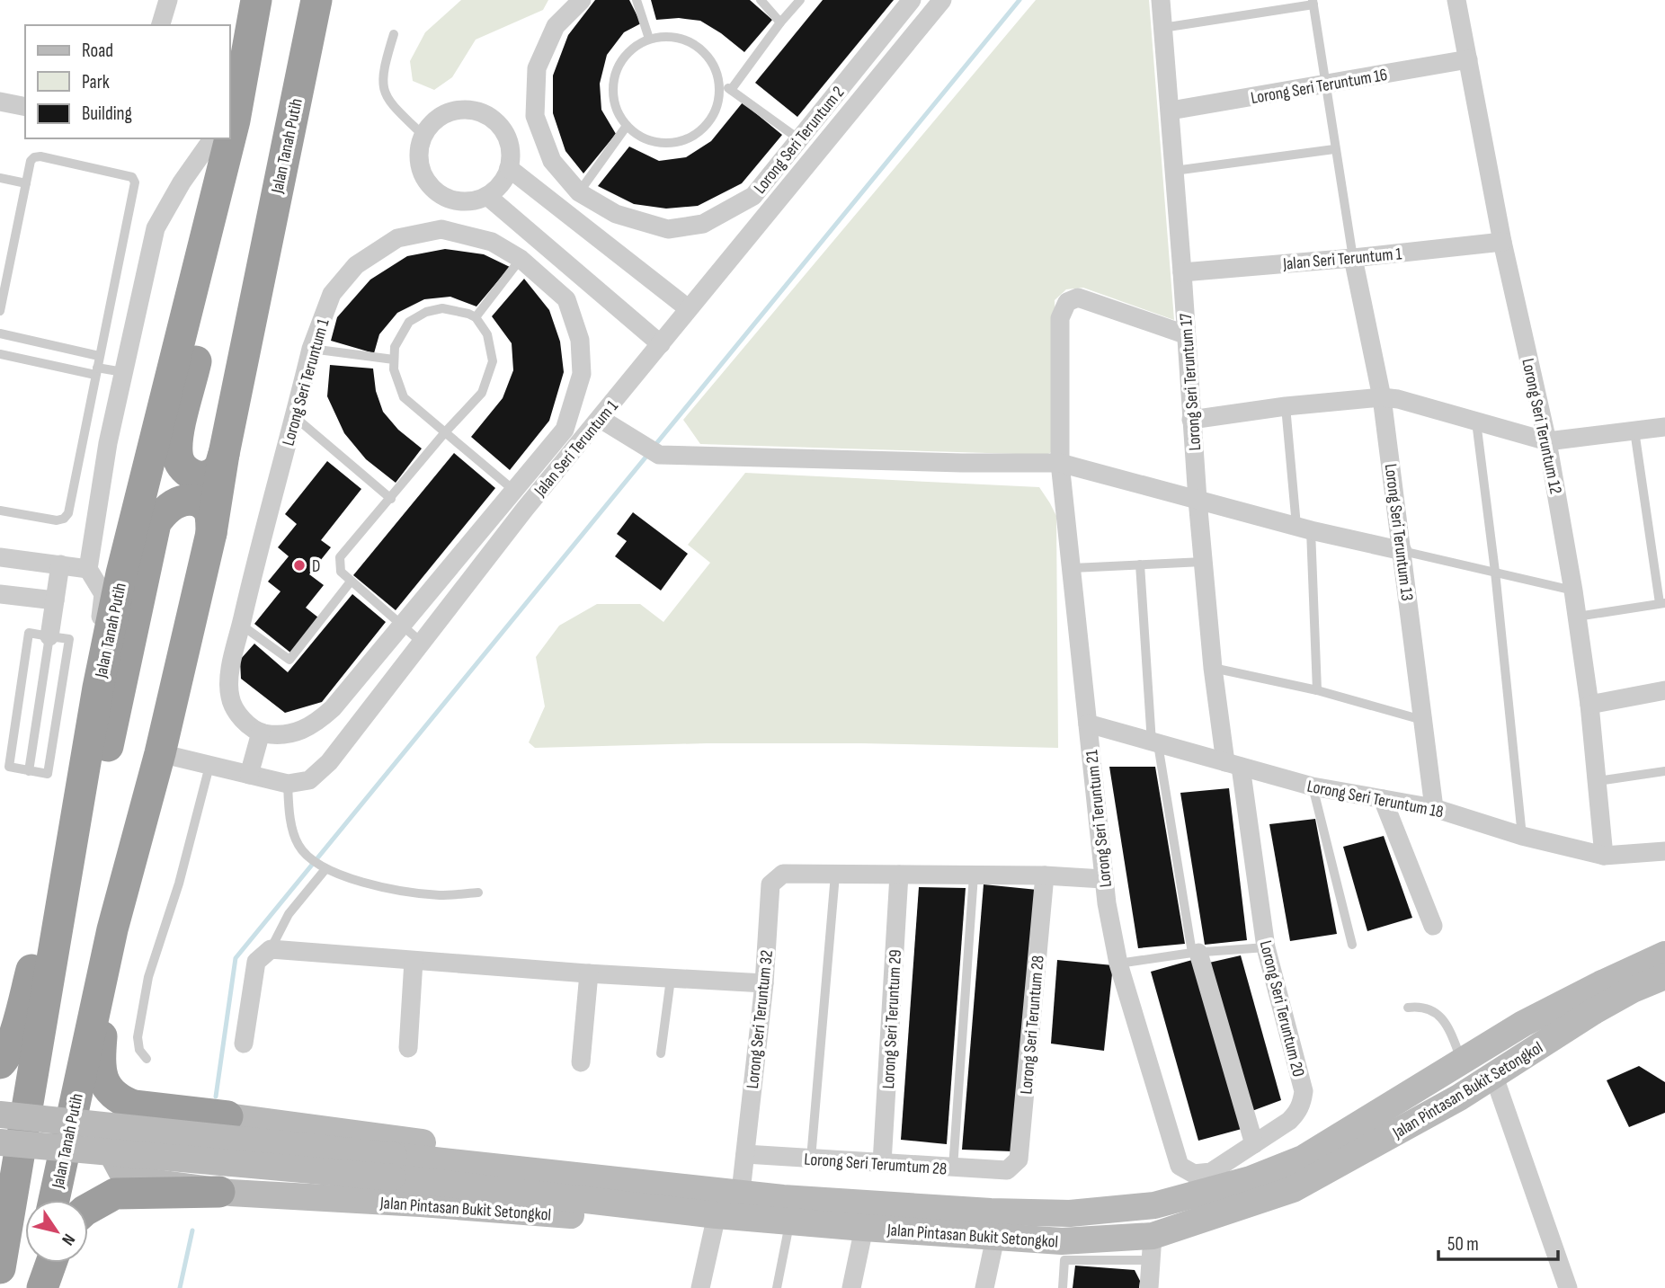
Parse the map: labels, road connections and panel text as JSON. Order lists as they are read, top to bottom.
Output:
{
  "streets": {
    "highway": ["Jalan Tanah Putih"],
    "main road": ["Jalan Pintasan Bukit Setongkol"],
    "street": [
      "Lorong Seri Teruntum 16",
      "Lorong Seri Teruntum 2",
      "Jalan Seri Teruntum 1",
      "Lorong Seri Teruntum 1",
      "Lorong Seri Teruntum 17",
      "Lorong Seri Teruntum 12",
      "Lorong Seri Teruntum 13",
      "Lorong Seri Teruntum 18",
      "Lorong Seri Teruntum 21",
      "Lorong Seri Teruntum 20",
      "Lorong Seri Teruntum 32",
      "Lorong Seri Teruntum 29",
      "Lorong Seri Teruntum 28",
      "Lorong Seri Terumtum 28"
    ]
  },
  "crossings": [
    ["Lorong Seri Teruntum 16", "Lorong Seri Teruntum 17"],
    ["Lorong Seri Teruntum 16", "Lorong Seri Teruntum 12"],
    ["Jalan Seri Teruntum 1", "Lorong Seri Teruntum 17"],
    ["Jalan Seri Teruntum 1", "Lorong Seri Teruntum 12"],
    ["Jalan Seri Teruntum 1", "Lorong Seri Teruntum 13"],
    ["Lorong Seri Teruntum 17", "Lorong Seri Teruntum 18"],
    ["Lorong Seri Teruntum 17", "Lorong Seri Teruntum 21"],
    ["Lorong Seri Teruntum 17", "Lorong Seri Teruntum 20"],
    ["Lorong Seri Teruntum 12", "Lorong Seri Teruntum 18"],
    ["Lorong Seri Teruntum 13", "Lorong Seri Teruntum 18"],
    ["Lorong Seri Teruntum 18", "Lorong Seri Teruntum 21"],
    ["Lorong Seri Teruntum 18", "Lorong Seri Teruntum 20"],
    ["Lorong Seri Teruntum 21", "Lorong Seri Teruntum 20"],
    ["Lorong Seri Teruntum 32", "Lorong Seri Terumtum 28"],
    ["Lorong Seri Teruntum 29", "Lorong Seri Terumtum 28"],
    ["Lorong Seri Teruntum 28", "Lorong Seri Terumtum 28"]
  ],
  "places": ["D"],
  "legend": ["Road", "Park", "Building"],
  "scale_bar": "50 m",
  "north": "bottom right"
}
